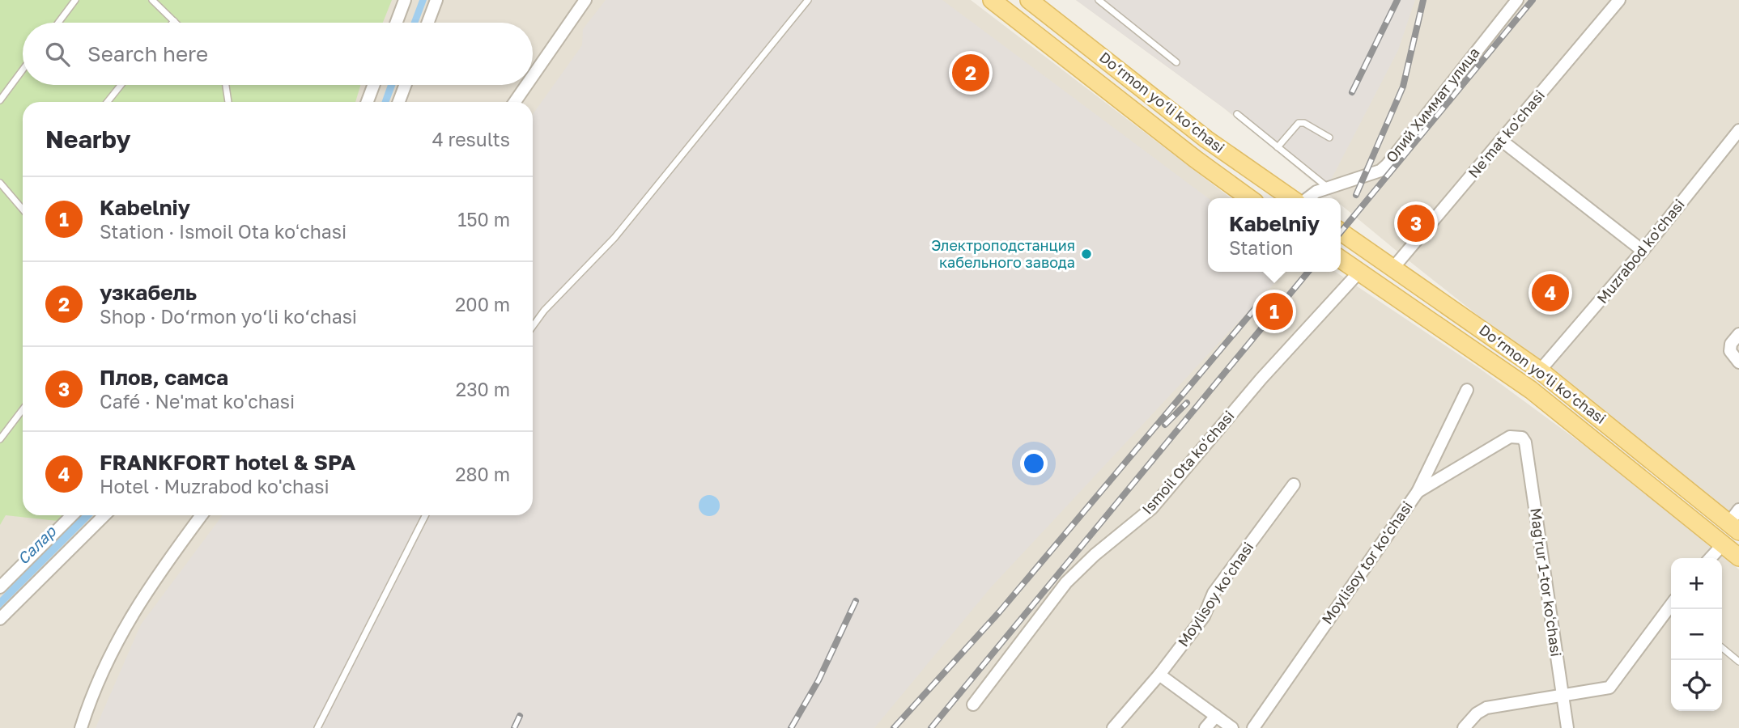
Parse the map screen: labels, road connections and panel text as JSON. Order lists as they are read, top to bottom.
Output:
{
  "streets": {
    "main road": ["Do‘rmon yo‘li ko‘chasi"],
    "street": [
      "Олий Химмат улица",
      "Ne'mat ko'chasi",
      "Muzrabod ko'chasi",
      "Ismoil Ota koʻchasi",
      "Moylisoy tor ko'chasi",
      "Magʻrur 1-tor koʻchasi",
      "Moylisoy koʻchasi"
    ]
  },
  "crossings": [
    ["Do‘rmon yo‘li ko‘chasi", "Ne'mat ko'chasi"],
    ["Do‘rmon yo‘li ko‘chasi", "Muzrabod ko'chasi"],
    ["Do‘rmon yo‘li ko‘chasi", "Ismoil Ota koʻchasi"],
    ["Moylisoy tor ko'chasi", "Magʻrur 1-tor koʻchasi"]
  ],
  "water": ["Салар"],
  "places": ["Электроподстанция кабельного завода"],
  "page": {
    "search": "Search here",
    "pins": [
      "2",
      "3",
      "4",
      "1"
    ],
    "heading": ["Nearby", "4 results"],
    "list": [
      {
        "mark": "1",
        "name": "Kabelniy",
        "note": "Station · Ismoil Ota koʻchasi",
        "value": "150 m"
      },
      {
        "mark": "2",
        "name": "узкабель",
        "note": "Shop · Do‘rmon yo‘li ko‘chasi",
        "value": "200 m"
      },
      {
        "mark": "3",
        "name": "Плов, самса",
        "note": "Café · Ne'mat ko'chasi",
        "value": "230 m"
      },
      {
        "mark": "4",
        "name": "FRANKFORT hotel & SPA",
        "note": "Hotel · Muzrabod ko'chasi",
        "value": "280 m"
      }
    ],
    "popup": ["Kabelniy", "Station"],
    "map_buttons": ["+", "−"]
  }
}
